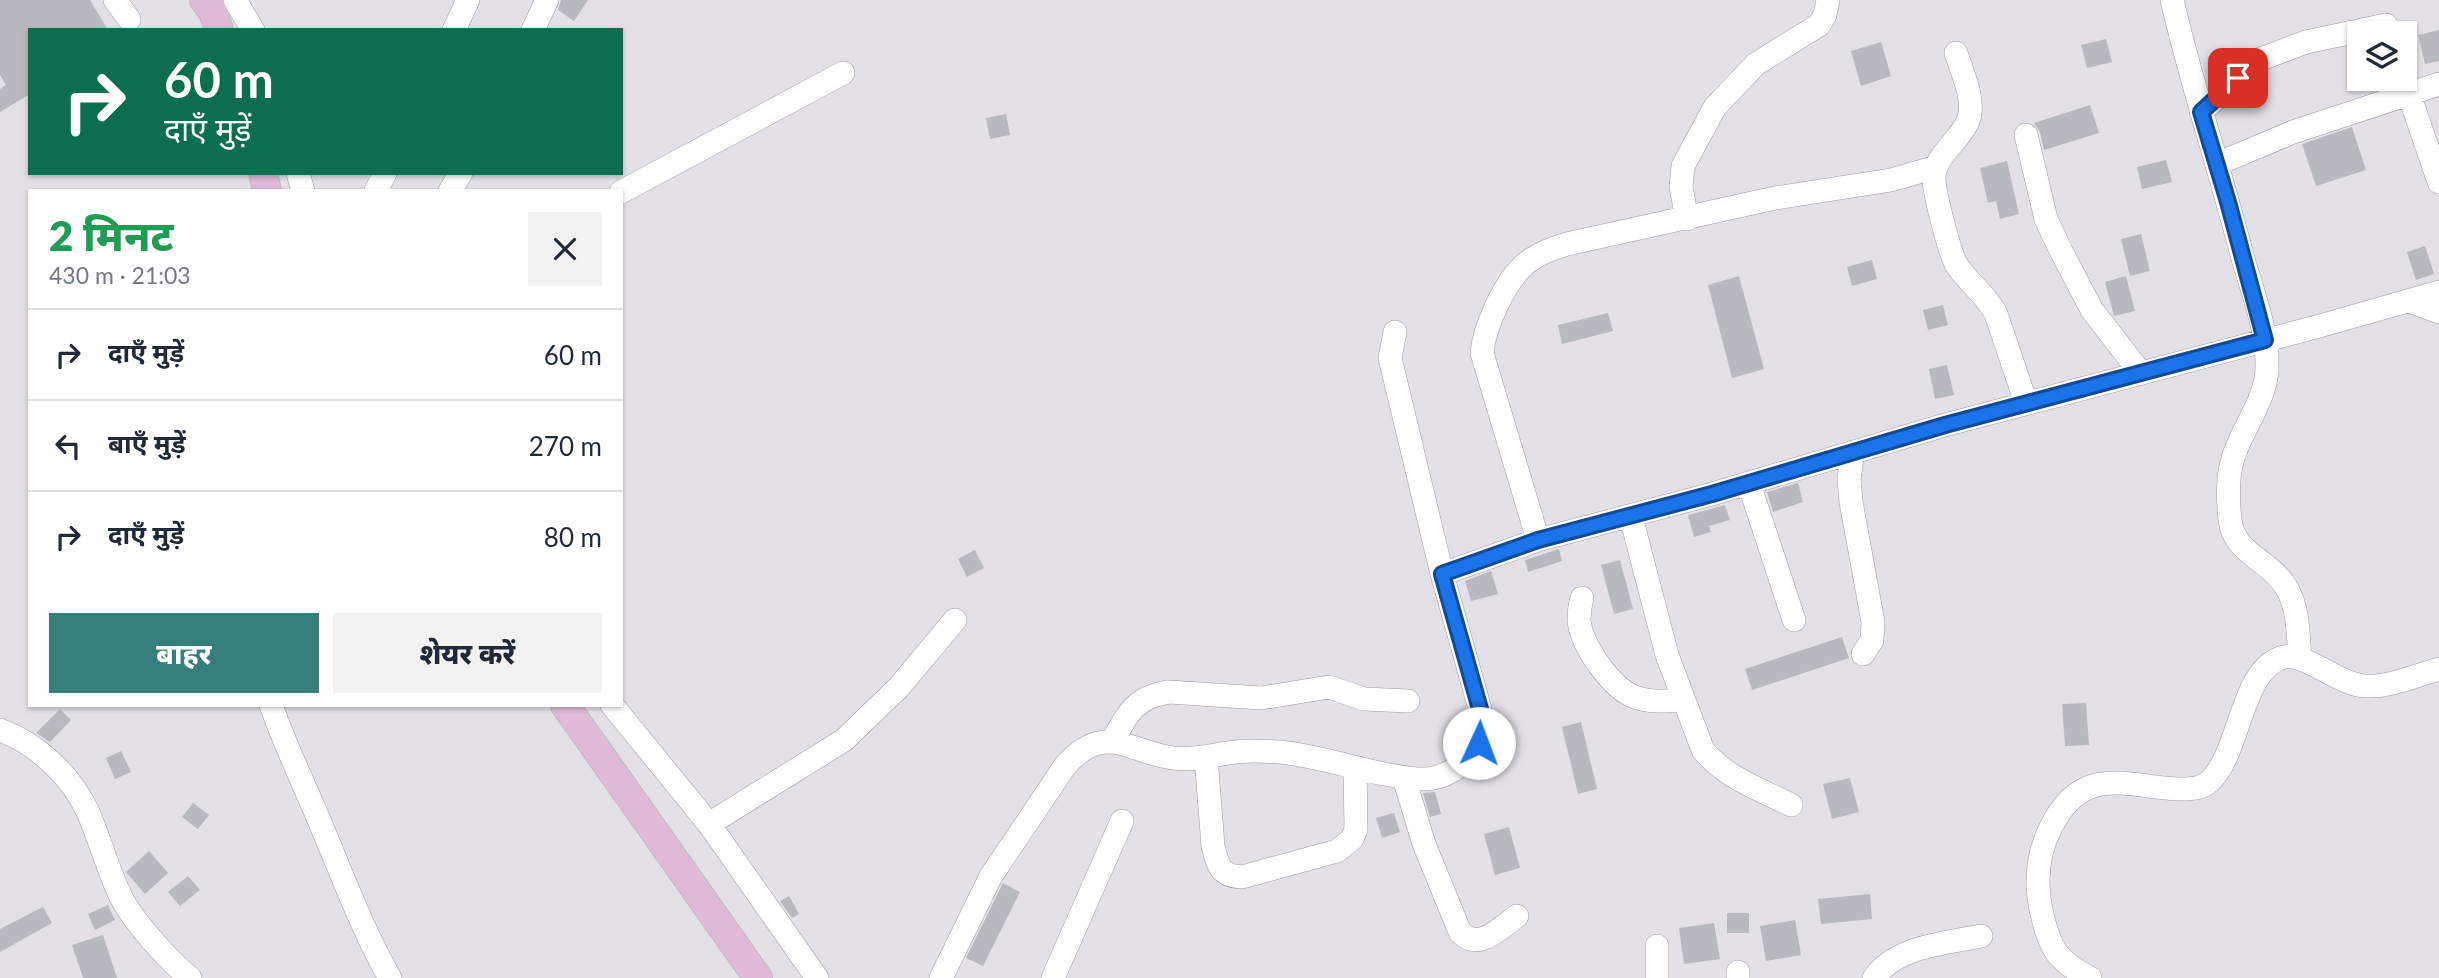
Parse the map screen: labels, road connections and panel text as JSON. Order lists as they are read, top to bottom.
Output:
{
  "page": {
    "turn": ["60 m", "दाएँ मुड़ें"],
    "heading": ["2 मिनट", "430 m · 21:03"],
    "list": [
      {
        "name": "दाएँ मुड़ें",
        "value": "60 m"
      },
      {
        "name": "बाएँ मुड़ें",
        "value": "270 m"
      },
      {
        "name": "दाएँ मुड़ें",
        "value": "80 m"
      }
    ],
    "buttons": ["बाहर", "शेयर करें"]
  }
}
